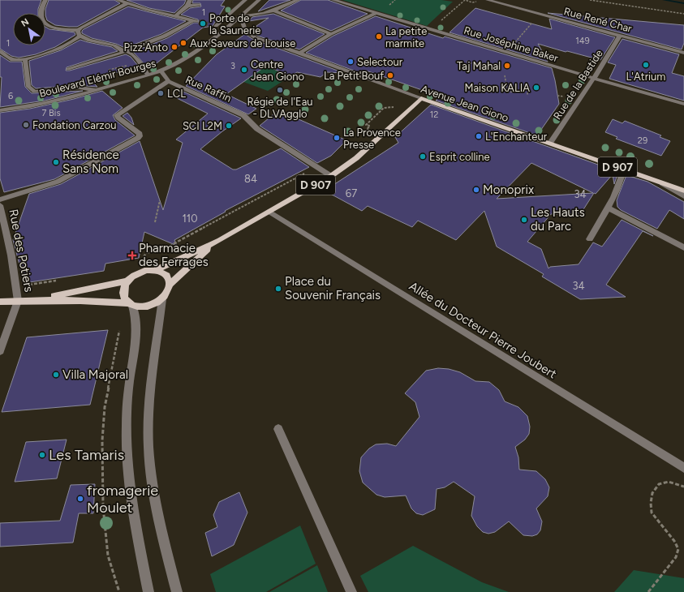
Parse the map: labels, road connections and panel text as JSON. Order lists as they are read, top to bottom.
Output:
{
  "streets": {
    "main road": ["Avenue Jean Giono", "D 907"],
    "street": [
      "Rue René Char",
      "Rue Joséphine Baker",
      "Boulevard Elémir Bourges",
      "Rue de la Bastide",
      "Rue Raffin",
      "Rue des Potiers",
      "Allée du Docteur Pierre Joubert"
    ]
  },
  "crossings": [
    ["Rue René Char", "Rue de la Bastide"],
    ["Rue Joséphine Baker", "Rue de la Bastide"],
    ["Boulevard Elémir Bourges", "Rue Raffin"],
    ["Boulevard Elémir Bourges", "Avenue Jean Giono"],
    ["Rue de la Bastide", "Avenue Jean Giono"],
    ["Rue Raffin", "D 907"],
    ["Avenue Jean Giono", "D 907"],
    ["D 907", "Allée du Docteur Pierre Joubert"]
  ],
  "places": {
    "other": [
      "Porte de la Saunerie",
      "La petite marmite",
      "Aux Saveurs de Louise",
      "Pizz'Anto",
      "Selectour",
      "L'Atrium",
      "Taj Mahal",
      "Centre Jean Giono",
      "La Petit'Bouf",
      "Maison KALIA",
      "Régie de l'Eau - DLVAgglo",
      "LCL",
      "Fondation Carzou",
      "SCI L2M",
      "L'Enchanteur",
      "La Provence Presse",
      "Esprit colline",
      "Résidence Sans Nom",
      "Monoprix",
      "Les Hauts du Parc",
      "Place du Souvenir Français",
      "Villa Majoral",
      "Les Tamaris",
      "fromagerie Moulet"
    ],
    "health": ["Pharmacie des Ferrages"]
  },
  "house_numbers": [
    "1",
    "149",
    "1",
    "3",
    "6",
    "7 Bis",
    "12",
    "29",
    "84",
    "67",
    "34",
    "110",
    "34"
  ],
  "north": "top left"
}
